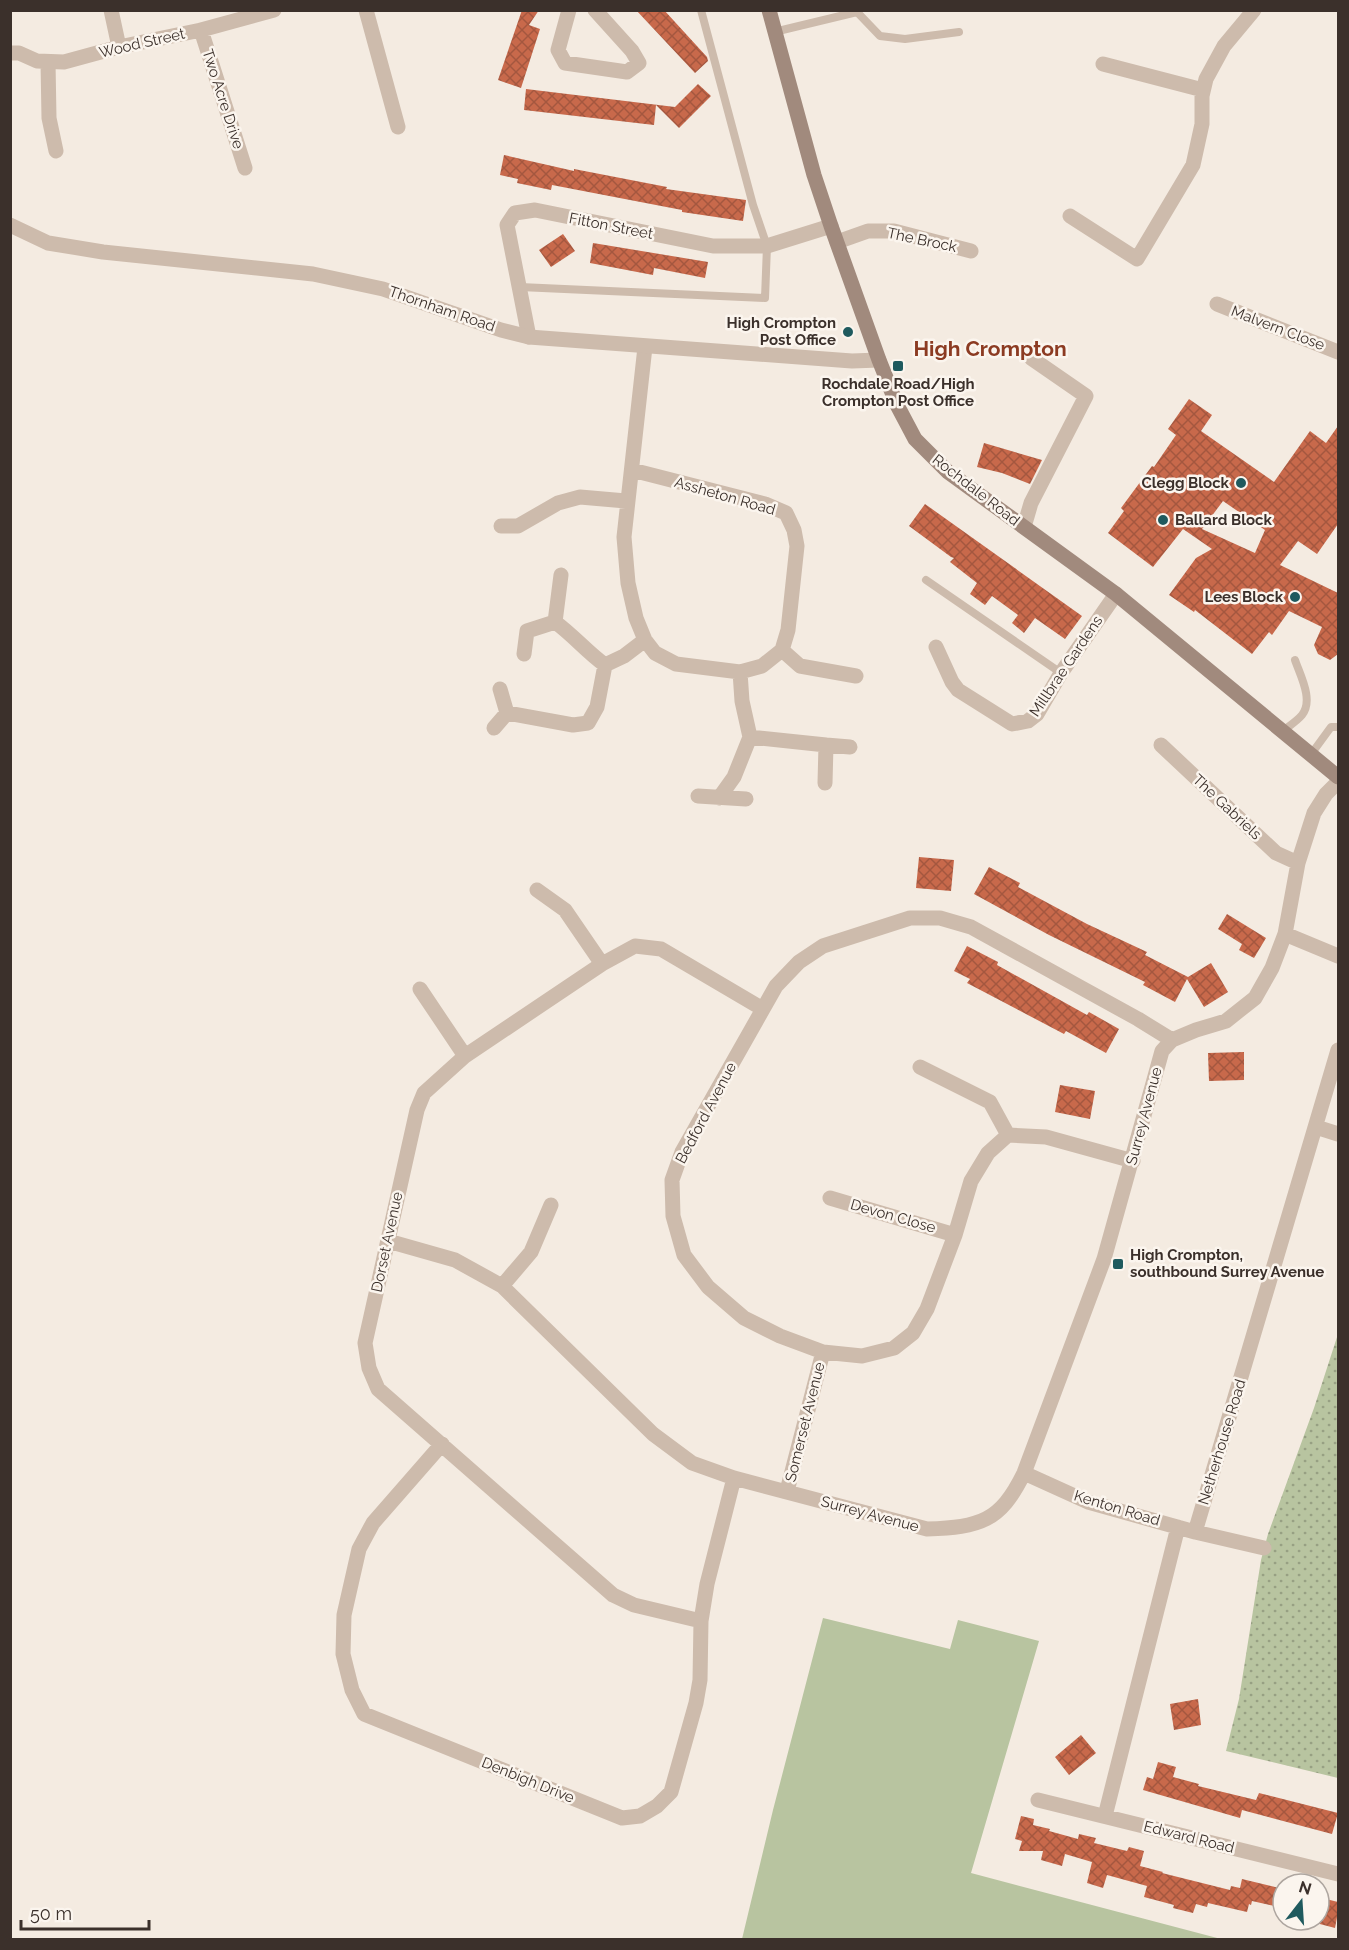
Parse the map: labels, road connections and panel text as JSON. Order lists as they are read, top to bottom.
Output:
{
  "streets": {
    "main road": ["Rochdale Road"],
    "street": [
      "Wood Street",
      "Two Acre Drive",
      "Fitton Street",
      "The Brock",
      "Thornham Road",
      "Malvern Close",
      "Assheton Road",
      "Millbrae Gardens",
      "The Gabriels",
      "Bedford Avenue",
      "Surrey Avenue",
      "Devon Close",
      "Dorset Avenue",
      "Somerset Avenue",
      "Netherhouse Road",
      "Kenton Road",
      "Denbigh Drive",
      "Edward Road"
    ]
  },
  "crossings": [
    ["Wood Street", "Two Acre Drive"],
    ["Fitton Street", "Thornham Road"],
    ["Fitton Street", "Rochdale Road"],
    ["The Brock", "Rochdale Road"],
    ["Thornham Road", "Rochdale Road"],
    ["Rochdale Road", "Millbrae Gardens"],
    ["Bedford Avenue", "Surrey Avenue"],
    ["Bedford Avenue", "Devon Close"],
    ["Bedford Avenue", "Dorset Avenue"],
    ["Bedford Avenue", "Somerset Avenue"],
    ["Surrey Avenue", "Dorset Avenue"],
    ["Surrey Avenue", "Somerset Avenue"],
    ["Surrey Avenue", "Kenton Road"],
    ["Surrey Avenue", "Denbigh Drive"],
    ["Dorset Avenue", "Denbigh Drive"]
  ],
  "districts": ["High Crompton"],
  "places": {
    "other": [
      "High Crompton Post Office",
      "Clegg Block",
      "Ballard Block",
      "Lees Block"
    ],
    "transit": ["Rochdale Road/High Crompton Post Office", "High Crompton, southbound Surrey Avenue"]
  },
  "scale_bar": "50 m",
  "north": "top"
}
